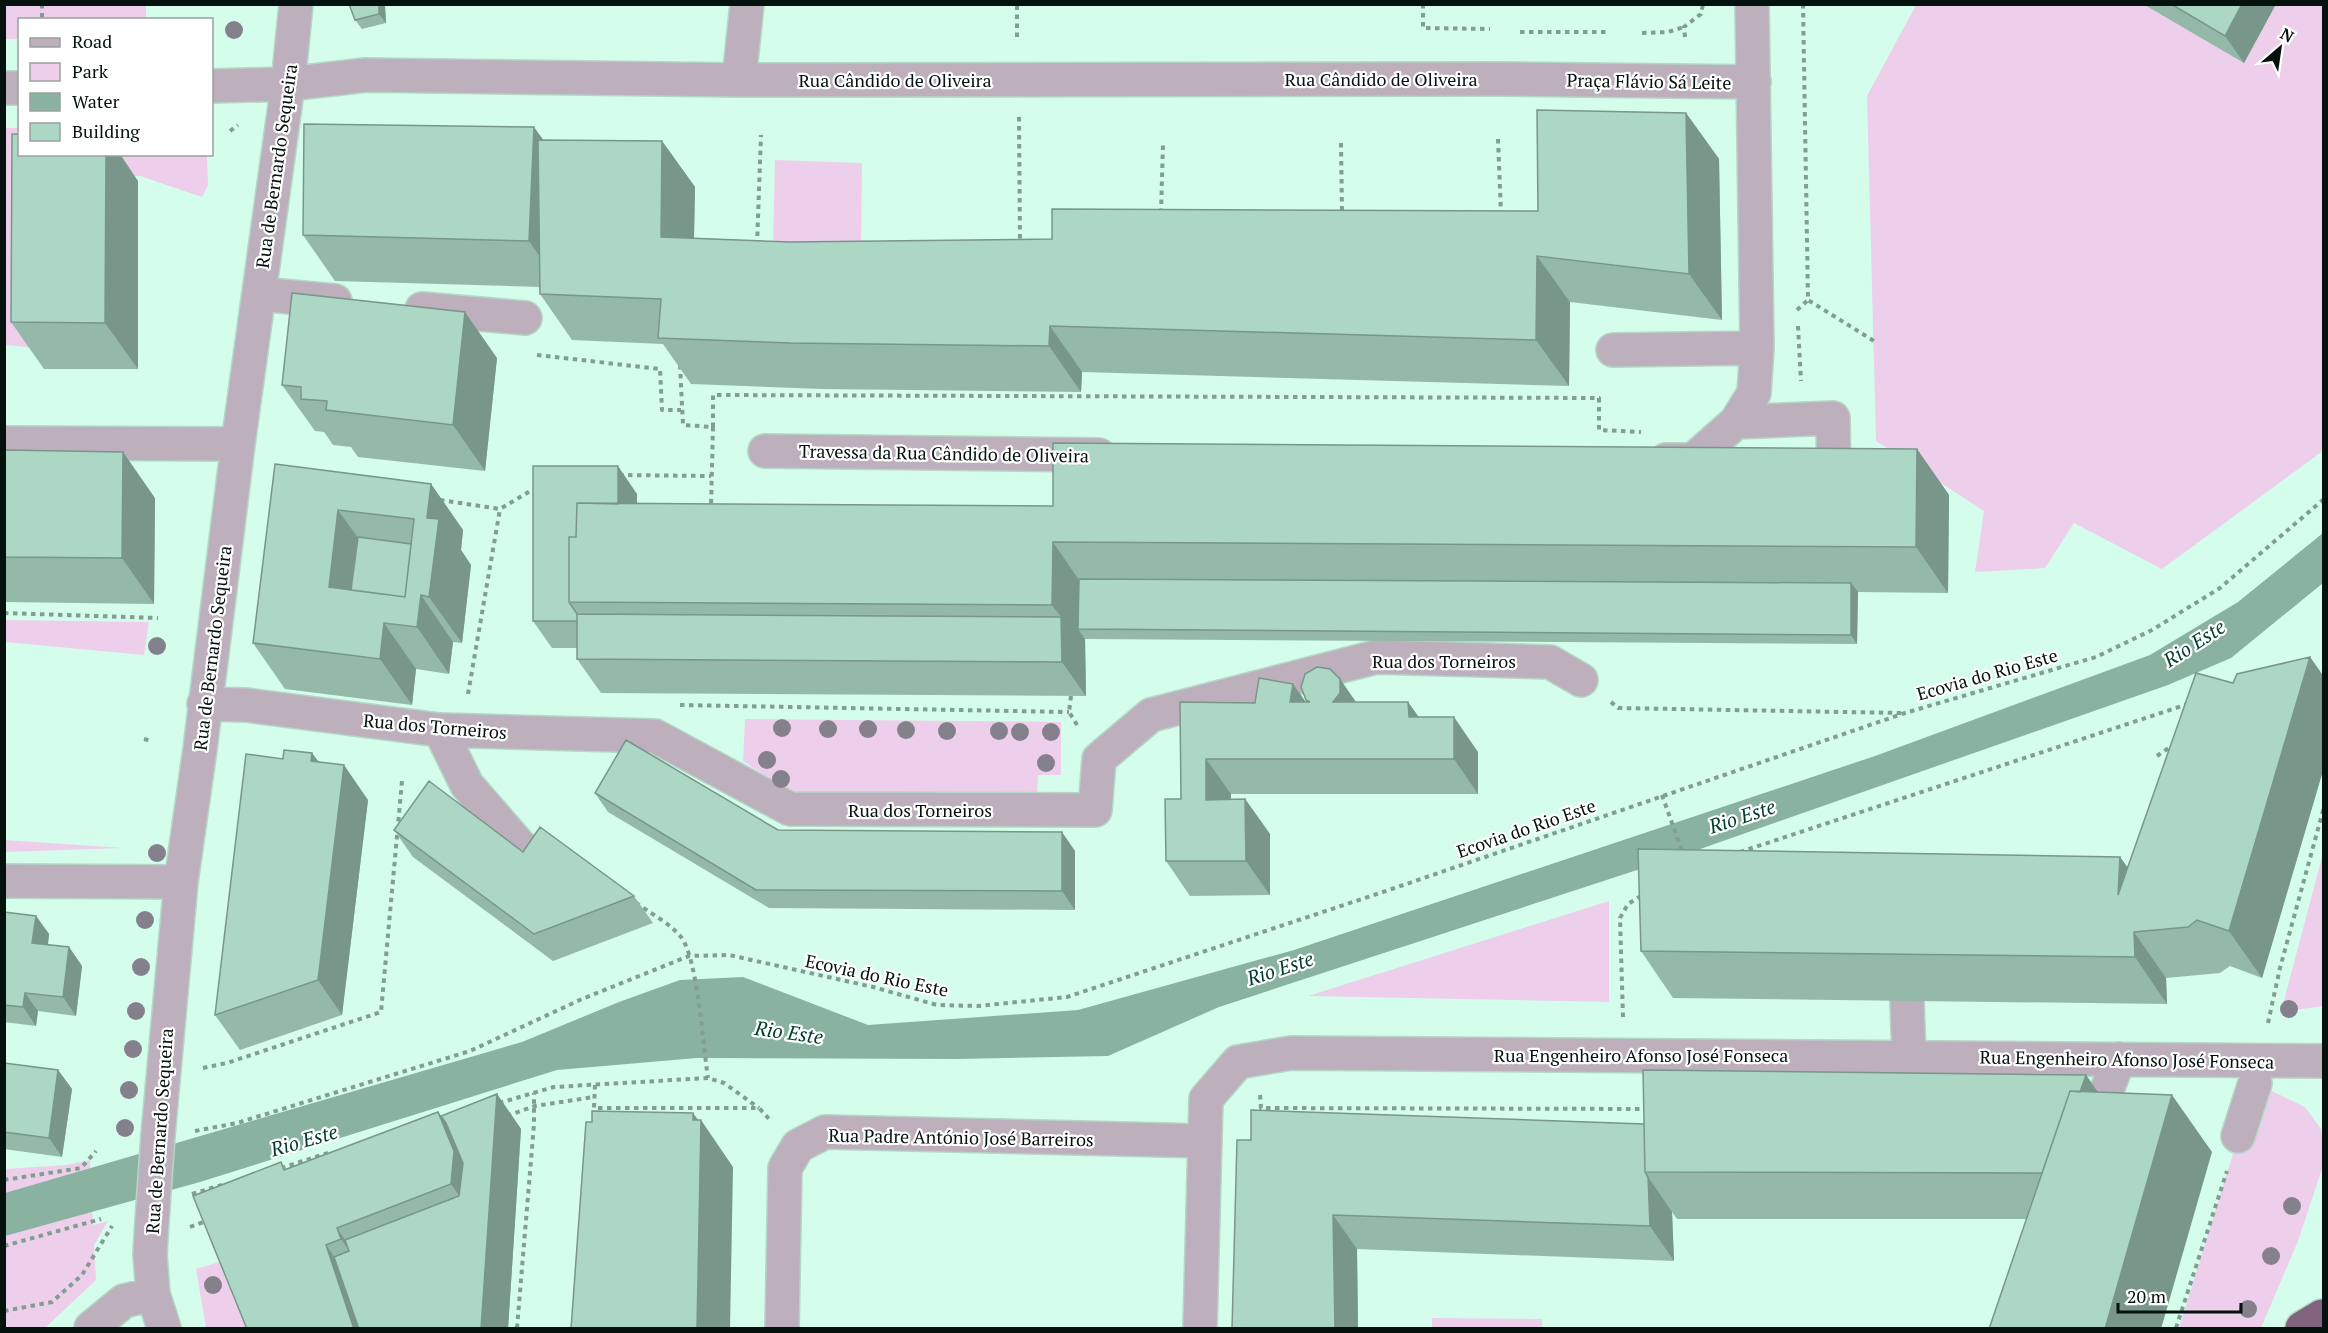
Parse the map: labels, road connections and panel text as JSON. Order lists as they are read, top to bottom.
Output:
{
  "streets": {
    "street": [
      "Rua Cândido de Oliveira",
      "Praça Flávio Sá Leite",
      "Rua de Bernardo Sequeira",
      "Travessa da Rua Cândido de Oliveira",
      "Rua dos Torneiros",
      "Rua Engenheiro Afonso José Fonseca",
      "Rua Padre António José Barreiros"
    ],
    "path": ["Ecovia do Rio Este"]
  },
  "crossings": [
    ["Rua Cândido de Oliveira", "Praça Flávio Sá Leite"],
    ["Rua Cândido de Oliveira", "Rua de Bernardo Sequeira"],
    ["Rua de Bernardo Sequeira", "Rua dos Torneiros"],
    ["Rua Engenheiro Afonso José Fonseca", "Rua Padre António José Barreiros"]
  ],
  "water": ["Rio Este"],
  "legend": [
    "Road",
    "Park",
    "Water",
    "Building"
  ],
  "scale_bar": "20 m",
  "north": "top right"
}
